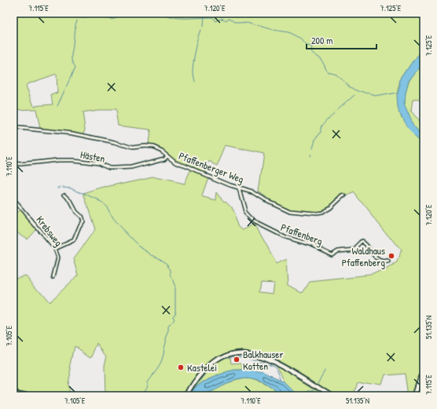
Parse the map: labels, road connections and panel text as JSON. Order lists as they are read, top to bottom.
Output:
{
  "streets": {
    "street": [
      "Hästen",
      "Pfaffenberger Weg",
      "Krebsweg",
      "Pfaffenberg"
    ]
  },
  "crossings": [
    ["Hästen", "Pfaffenberger Weg"],
    ["Pfaffenberger Weg", "Pfaffenberg"]
  ],
  "places": ["Waldhaus Pfaffenberg", "Balkhauser Kotten", "Kastelei"],
  "scale_bar": "200 m",
  "coordinates": [
    "7.115°E",
    "7.120°E",
    "7.125°E",
    "7.110°E",
    "51.135°N",
    "7.105°E"
  ]
}
